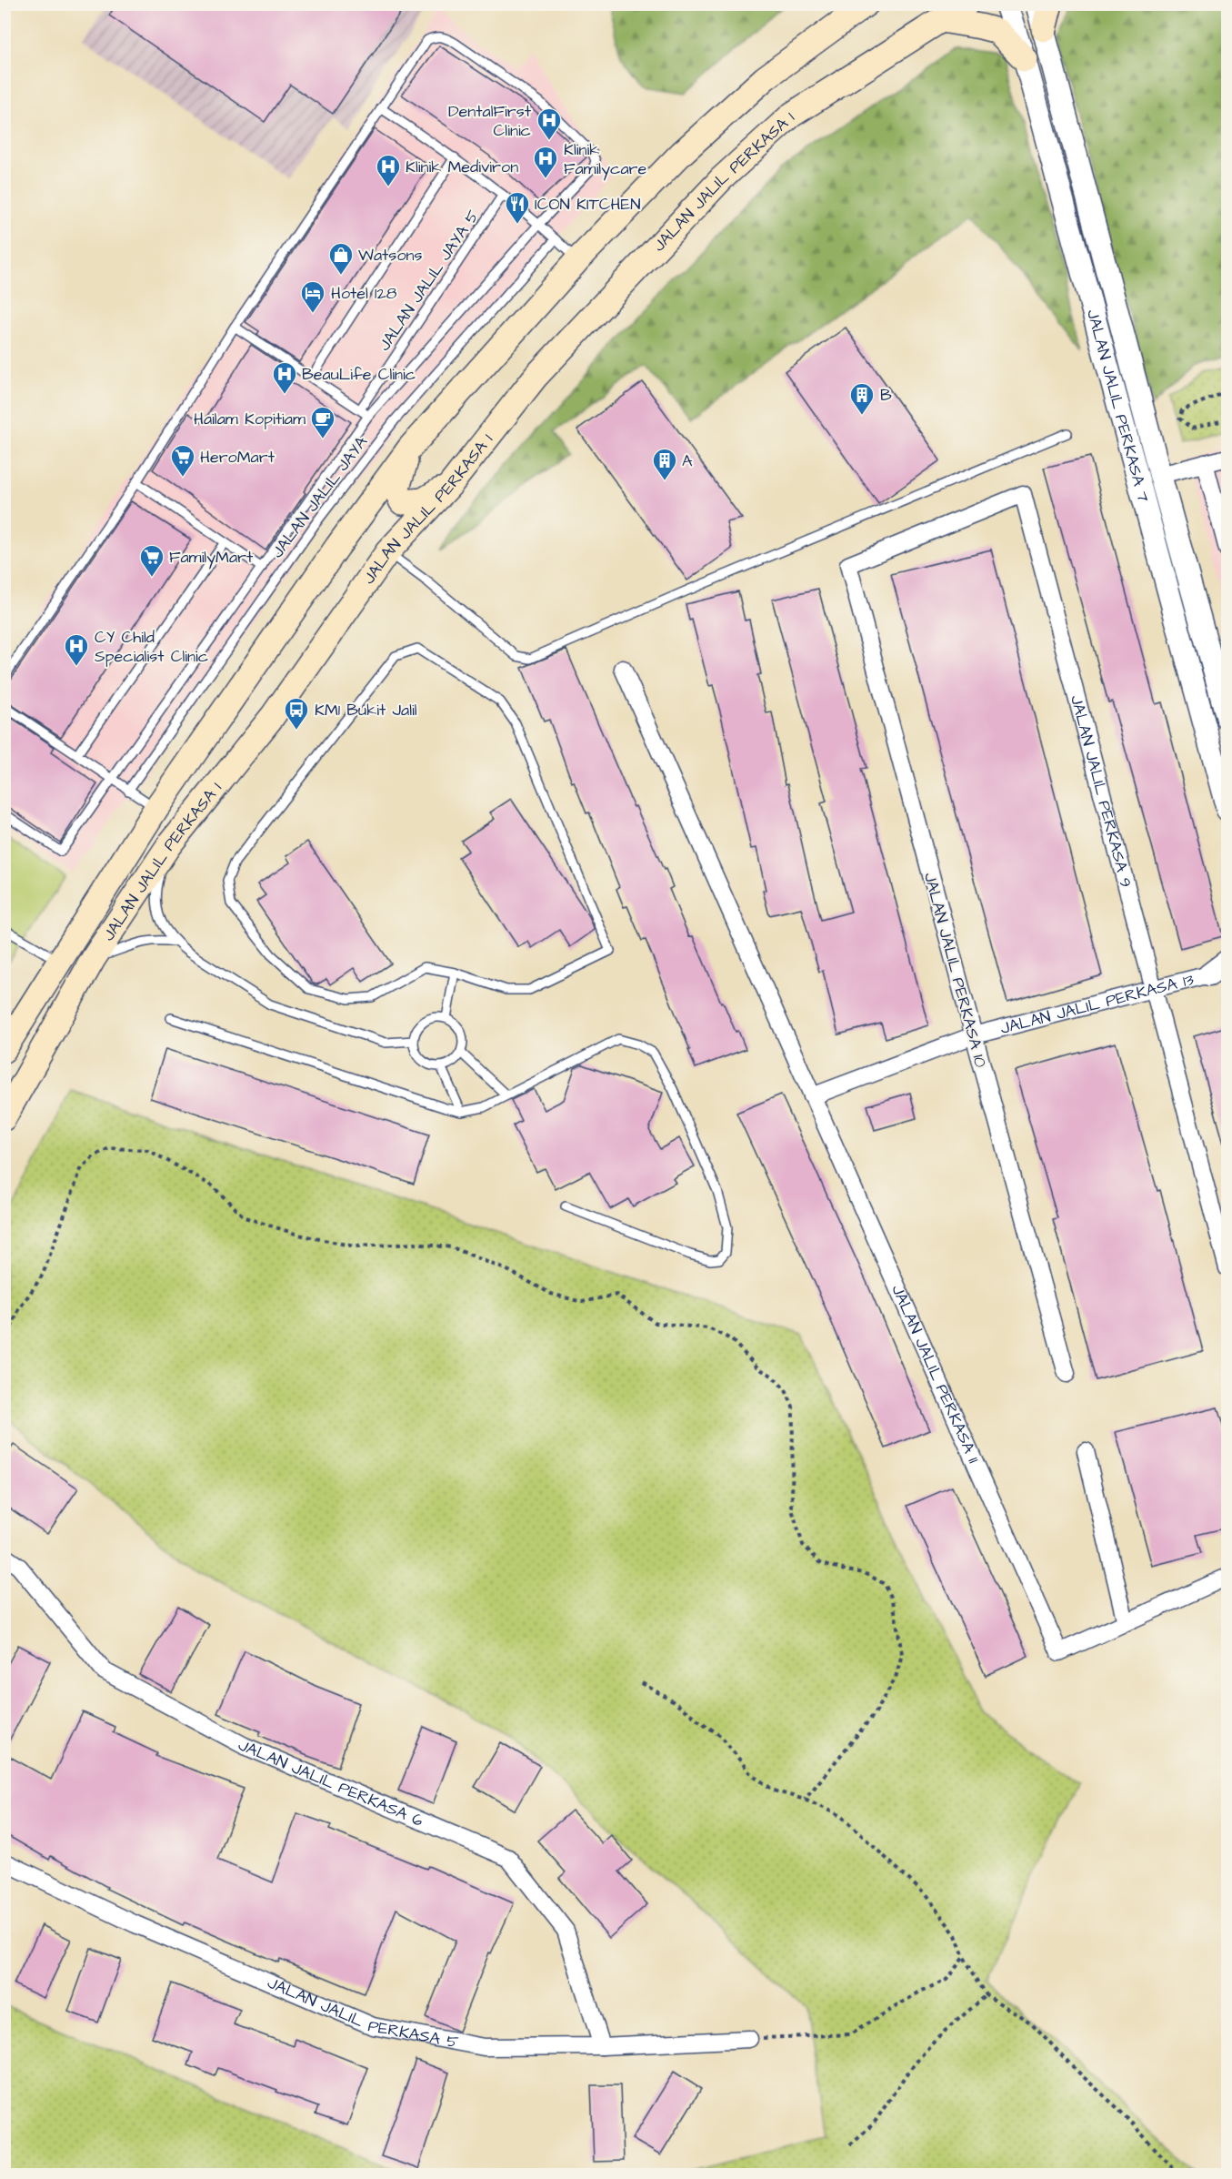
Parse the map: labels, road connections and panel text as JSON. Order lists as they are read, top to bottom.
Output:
{
  "streets": {
    "main road": ["JALAN JALIL PERKASA 1"],
    "street": [
      "JALAN JALIL PERKASA 7",
      "JALAN JALIL PERKASA 9",
      "JALAN JALIL PERKASA 10",
      "JALAN JALIL PERKASA 13",
      "JALAN JALIL PERKASA 11",
      "JALAN JALIL PERKASA 6",
      "JALAN JALIL PERKASA 5"
    ],
    "lane": ["JALAN JALIL JAYA 5", "JALAN JALIL JAYA"]
  },
  "crossings": [
    ["JALAN JALIL PERKASA 9", "JALAN JALIL PERKASA 10"],
    ["JALAN JALIL PERKASA 9", "JALAN JALIL PERKASA 13"],
    ["JALAN JALIL PERKASA 10", "JALAN JALIL PERKASA 13"],
    ["JALAN JALIL PERKASA 13", "JALAN JALIL PERKASA 11"],
    ["JALAN JALIL PERKASA 6", "JALAN JALIL PERKASA 5"]
  ],
  "places": {
    "hospital": [
      "DentalFirst Clinic",
      "Klinik Familycare",
      "Klinik Mediviron",
      "BeauLife Clinic",
      "CY Child Specialist Clinic"
    ],
    "restaurant": ["ICON KITCHEN"],
    "shop": ["Watsons"],
    "hotel": ["Hotel 128"],
    "building": ["B", "A"],
    "cafe": ["Hailam Kopitiam"],
    "supermarket": ["HeroMart", "FamilyMart"],
    "bus stop": ["KM1 Bukit Jalil"]
  }
}
